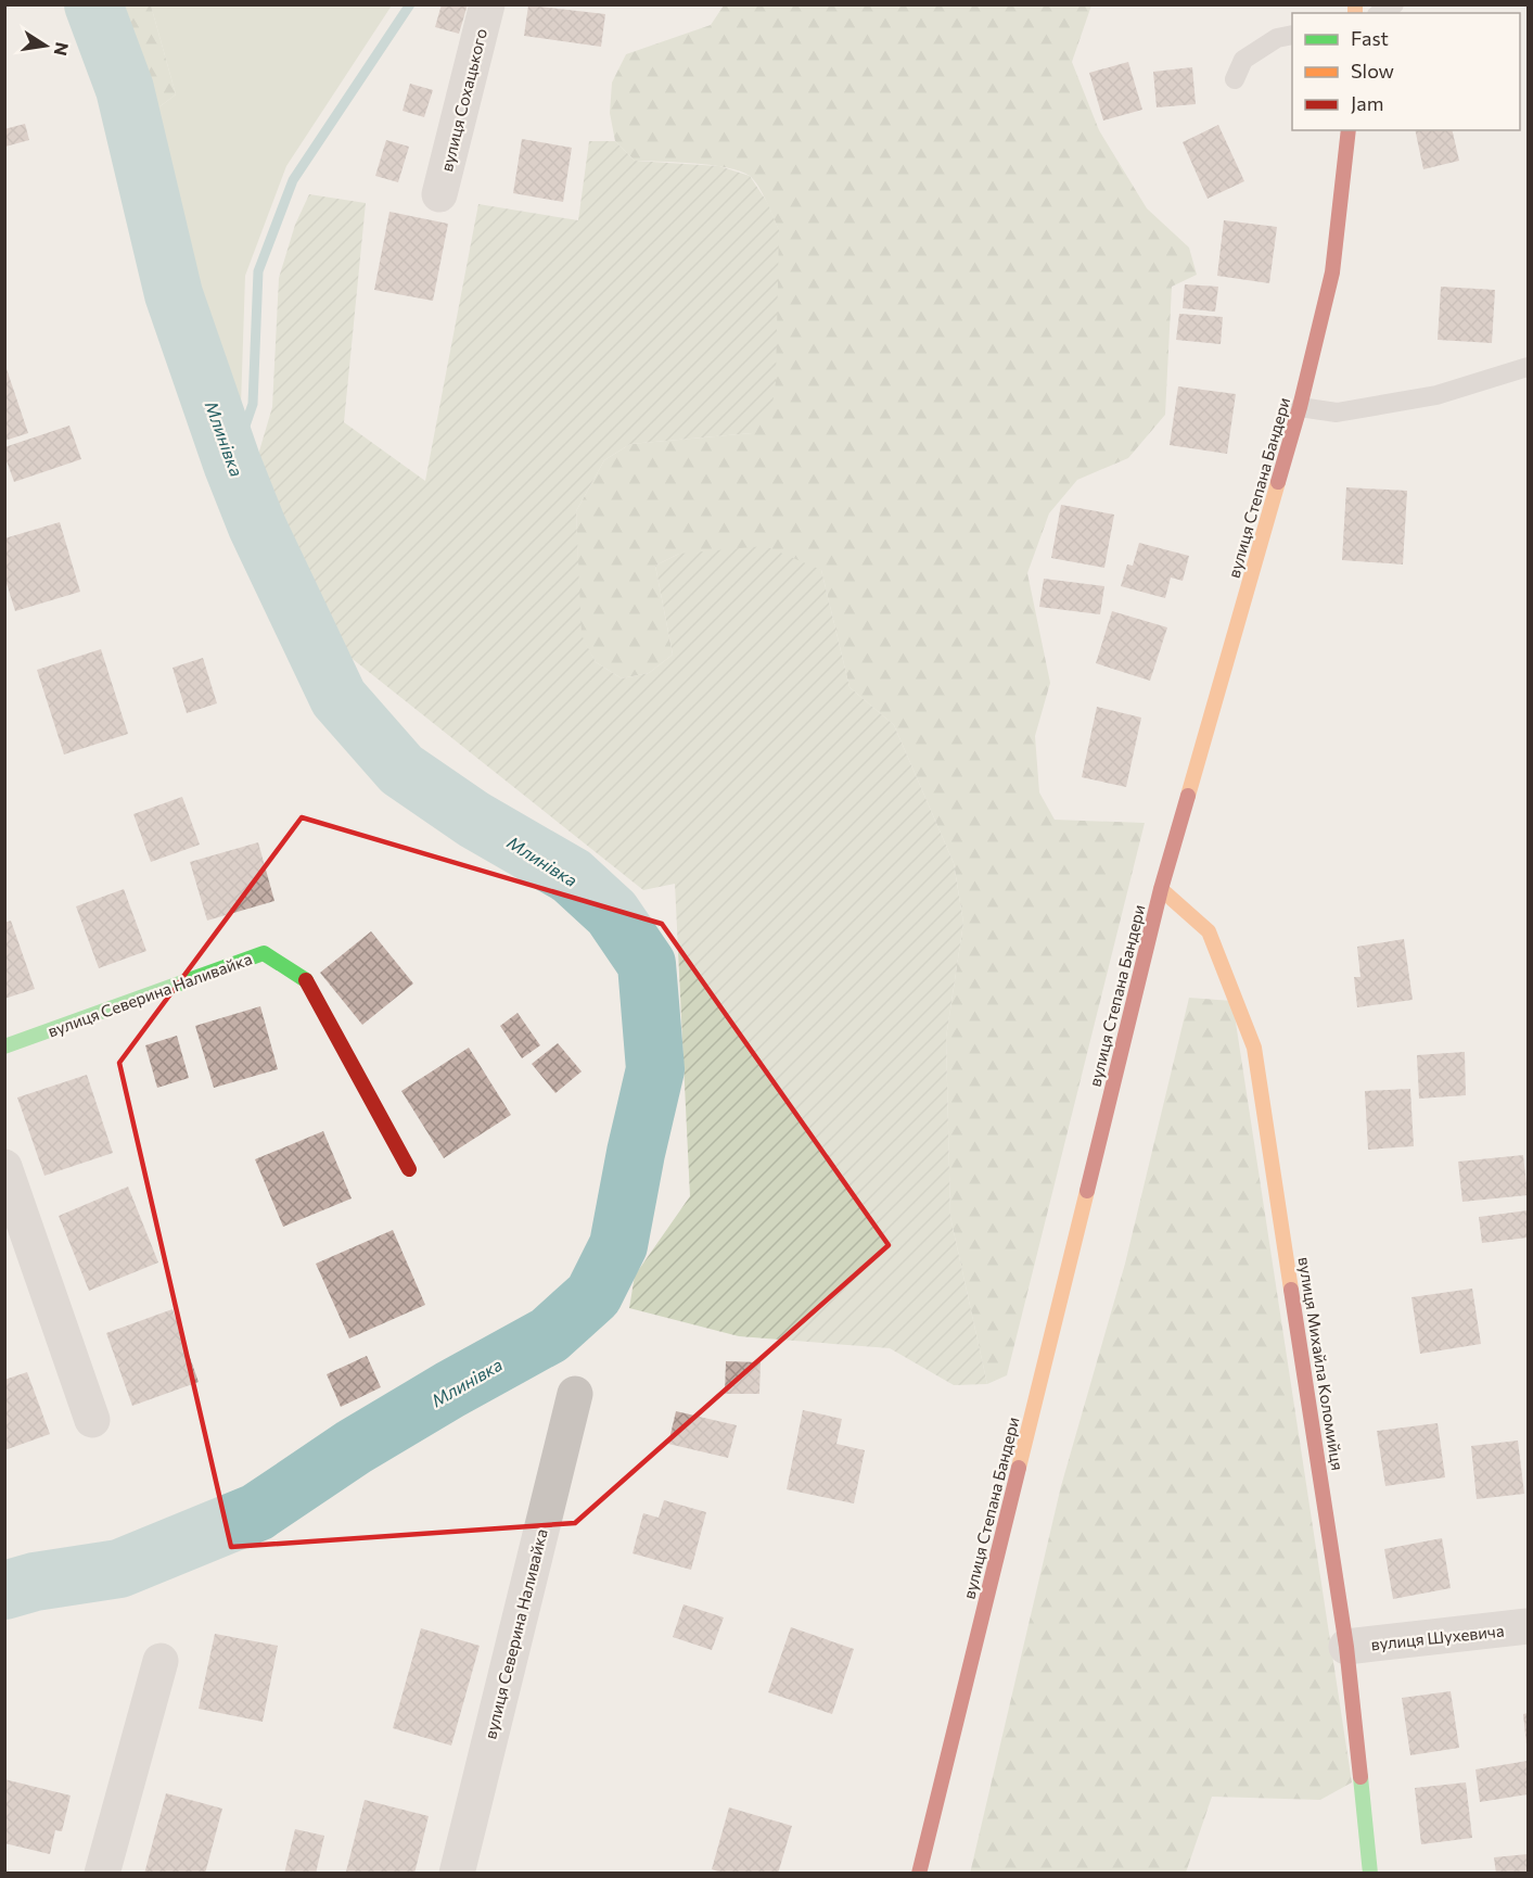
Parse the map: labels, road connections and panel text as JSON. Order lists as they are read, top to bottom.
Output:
{
  "streets": {
    "main road": ["вулиця Степана Бандери", "вулиця Северина Наливайка", "вулиця Михайла Коломийця"],
    "street": ["вулиця Сохацького", "вулиця Шухевича"]
  },
  "crossings": [
    ["вулиця Степана Бандери", "вулиця Михайла Коломийця"],
    ["вулиця Михайла Коломийця", "вулиця Шухевича"]
  ],
  "water": ["Млинівка"],
  "legend": ["Fast", "Slow", "Jam"],
  "north": "right"
}
